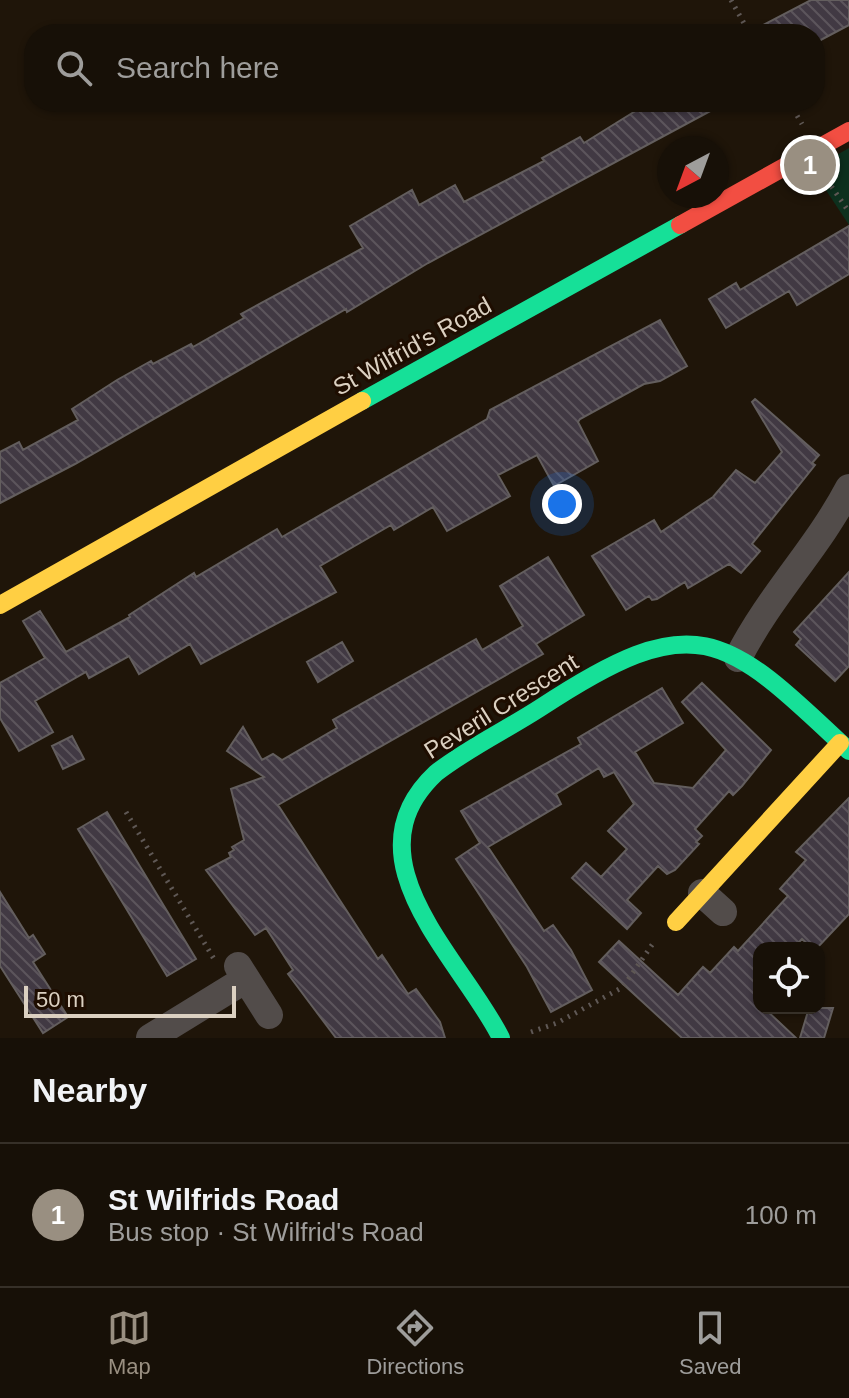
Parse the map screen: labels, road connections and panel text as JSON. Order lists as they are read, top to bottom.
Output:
{
  "streets": {
    "street": ["St Wilfrid's Road", "Peveril Crescent"]
  },
  "scale_bar": "50 m",
  "north": "bottom left",
  "page": {
    "search": "Search here",
    "pins": "1",
    "scale": "50 m",
    "heading": "Nearby",
    "list": [
      {
        "mark": "1",
        "name": "St Wilfrids Road",
        "note": "Bus stop · St Wilfrid's Road",
        "value": "100 m"
      }
    ],
    "nav": ["Map", "Directions", "Saved"]
  }
}
